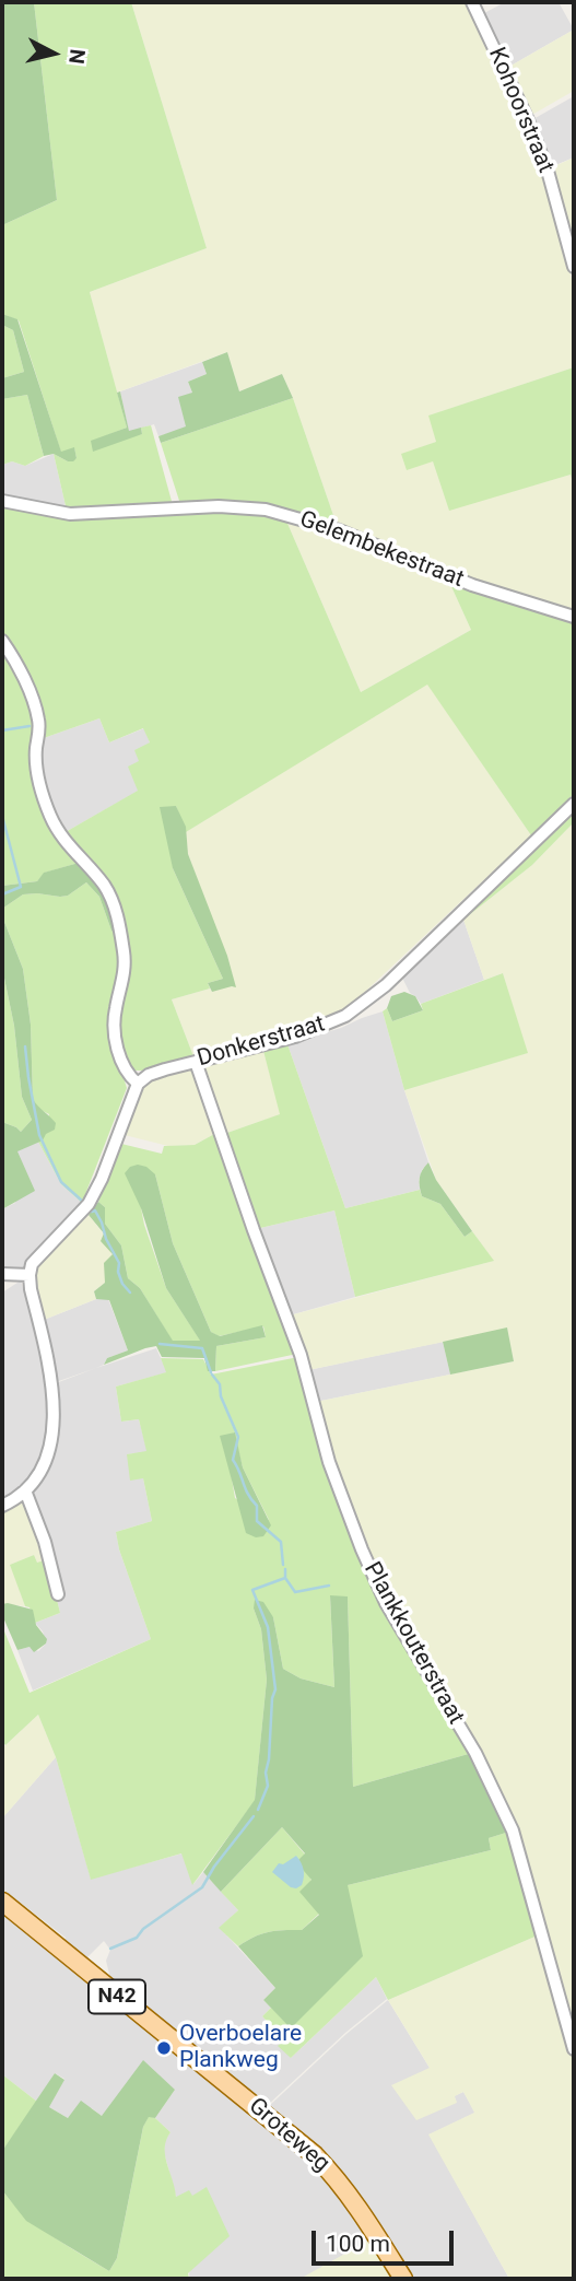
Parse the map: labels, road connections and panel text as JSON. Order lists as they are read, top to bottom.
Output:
{
  "streets": {
    "main road": ["N42", "Groteweg"],
    "street": [
      "Kohoorstraat",
      "Gelembekestraat",
      "Donkerstraat",
      "Plankkouterstraat"
    ]
  },
  "crossings": [
    ["Donkerstraat", "Plankkouterstraat"]
  ],
  "places": ["Overboelare Plankweg"],
  "scale_bar": "100 m",
  "north": "right"
}
